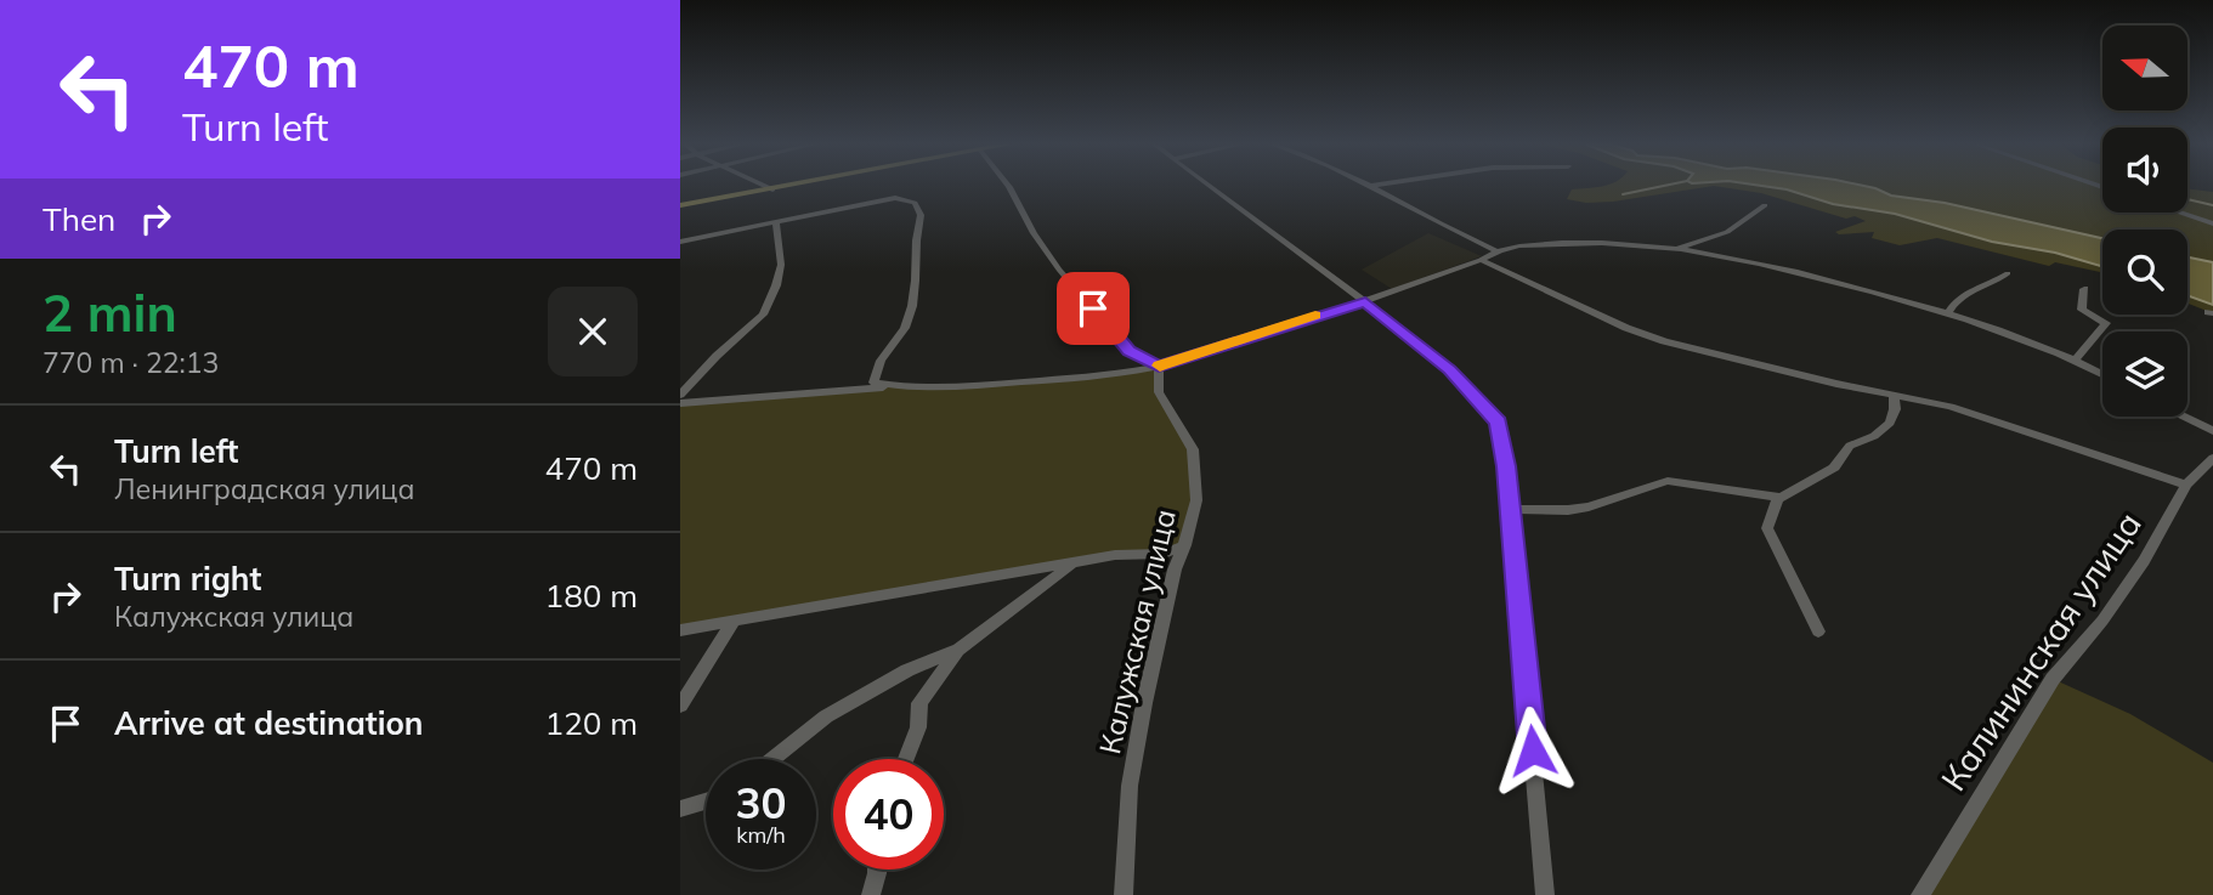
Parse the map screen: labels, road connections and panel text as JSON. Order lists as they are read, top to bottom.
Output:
{
  "streets": {
    "street": ["Калужская улица", "Калининская улица"]
  },
  "north": "left",
  "page": {
    "turn": ["470 m", "Turn left"],
    "then": "Then",
    "heading": ["2 min", "770 m · 22:13"],
    "list": [
      {
        "name": "Turn left",
        "note": "Ленинградская улица",
        "value": "470 m"
      },
      {
        "name": "Turn right",
        "note": "Калужская улица",
        "value": "180 m"
      },
      {
        "name": "Arrive at destination",
        "value": "120 m"
      }
    ],
    "speed": "30 km/h",
    "limit": "40"
  }
}
